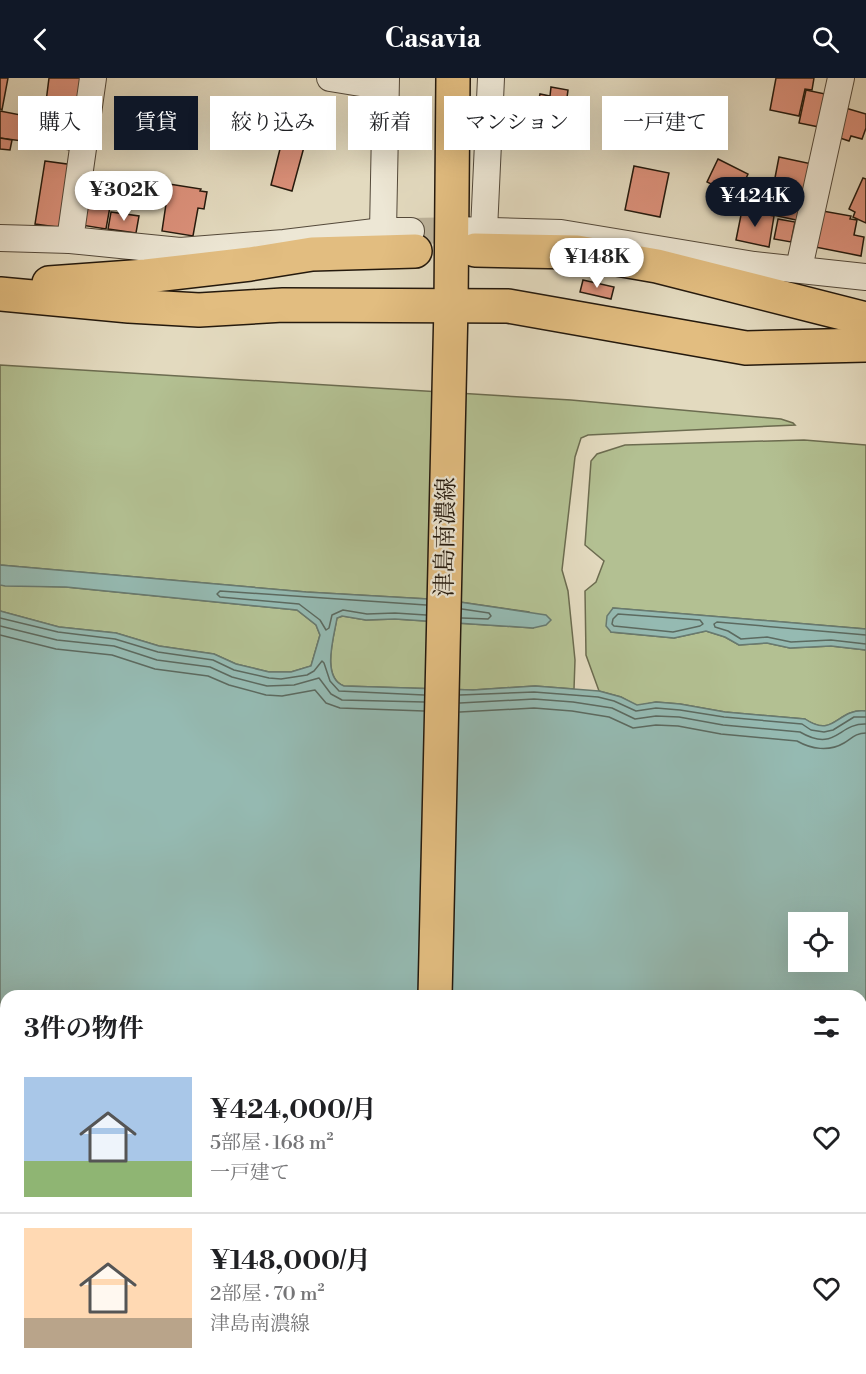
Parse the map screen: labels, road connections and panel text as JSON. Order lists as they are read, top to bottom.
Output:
{
  "streets": {
    "main road": ["津島南濃線"]
  },
  "page": {
    "header": "Casavia",
    "chip": [
      "購入",
      "賃貸",
      "絞り込み",
      "新着",
      "マンション",
      "一戸建て"
    ],
    "price": ["¥302K", "¥424K", "¥148K"],
    "heading": "3件の物件",
    "list": [
      {
        "name": "¥424,000/月",
        "note": "5部屋 · 168 m² · 一戸建て"
      },
      {
        "name": "¥148,000/月",
        "note": "2部屋 · 70 m² · 津島南濃線"
      }
    ]
  }
}
